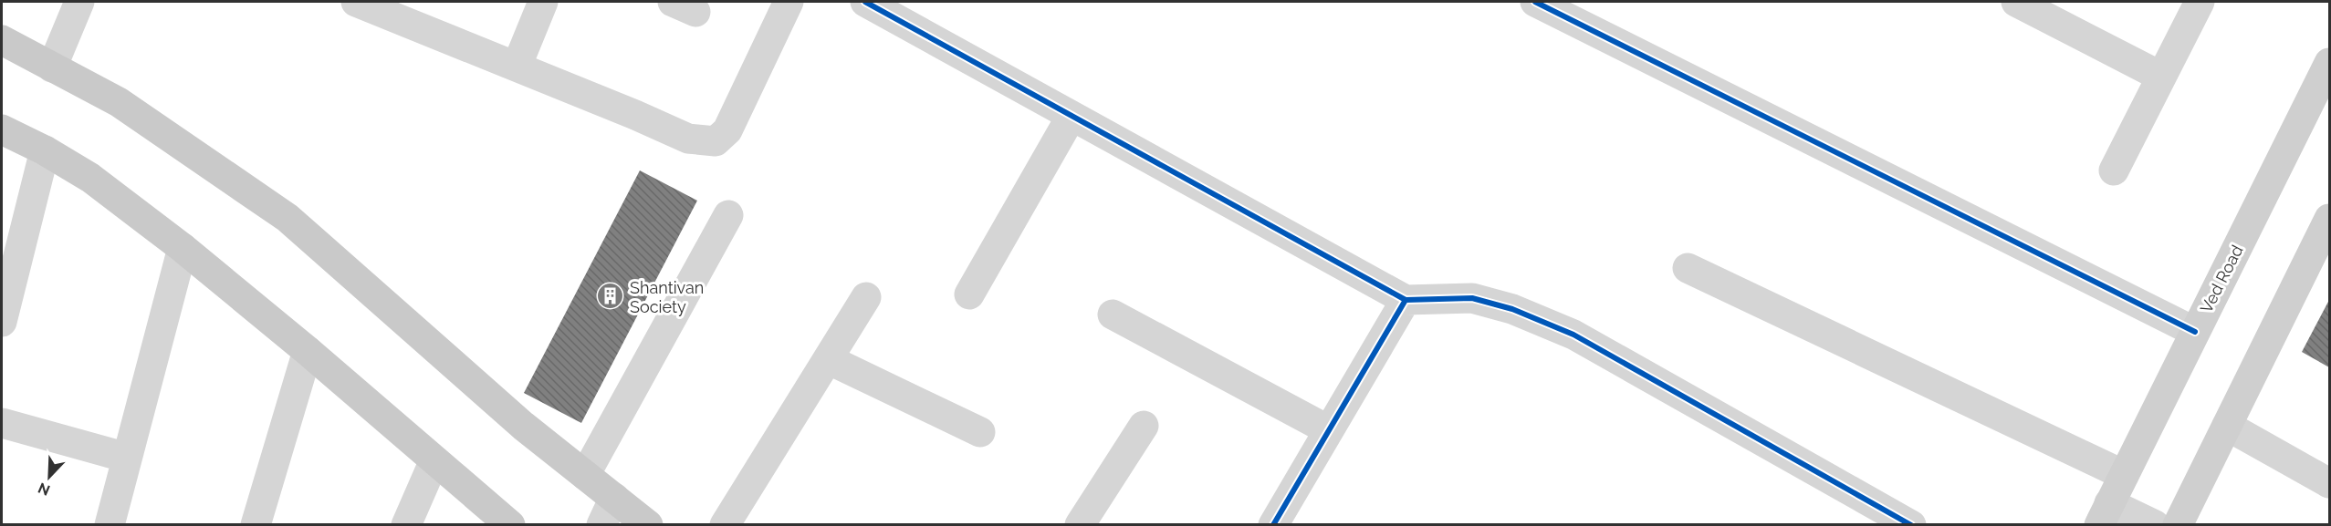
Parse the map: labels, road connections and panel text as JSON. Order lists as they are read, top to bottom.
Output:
{
  "streets": {
    "main road": ["Ved Road"]
  },
  "places": {
    "building": ["Shantivan Society"]
  },
  "north": "bottom left"
}
